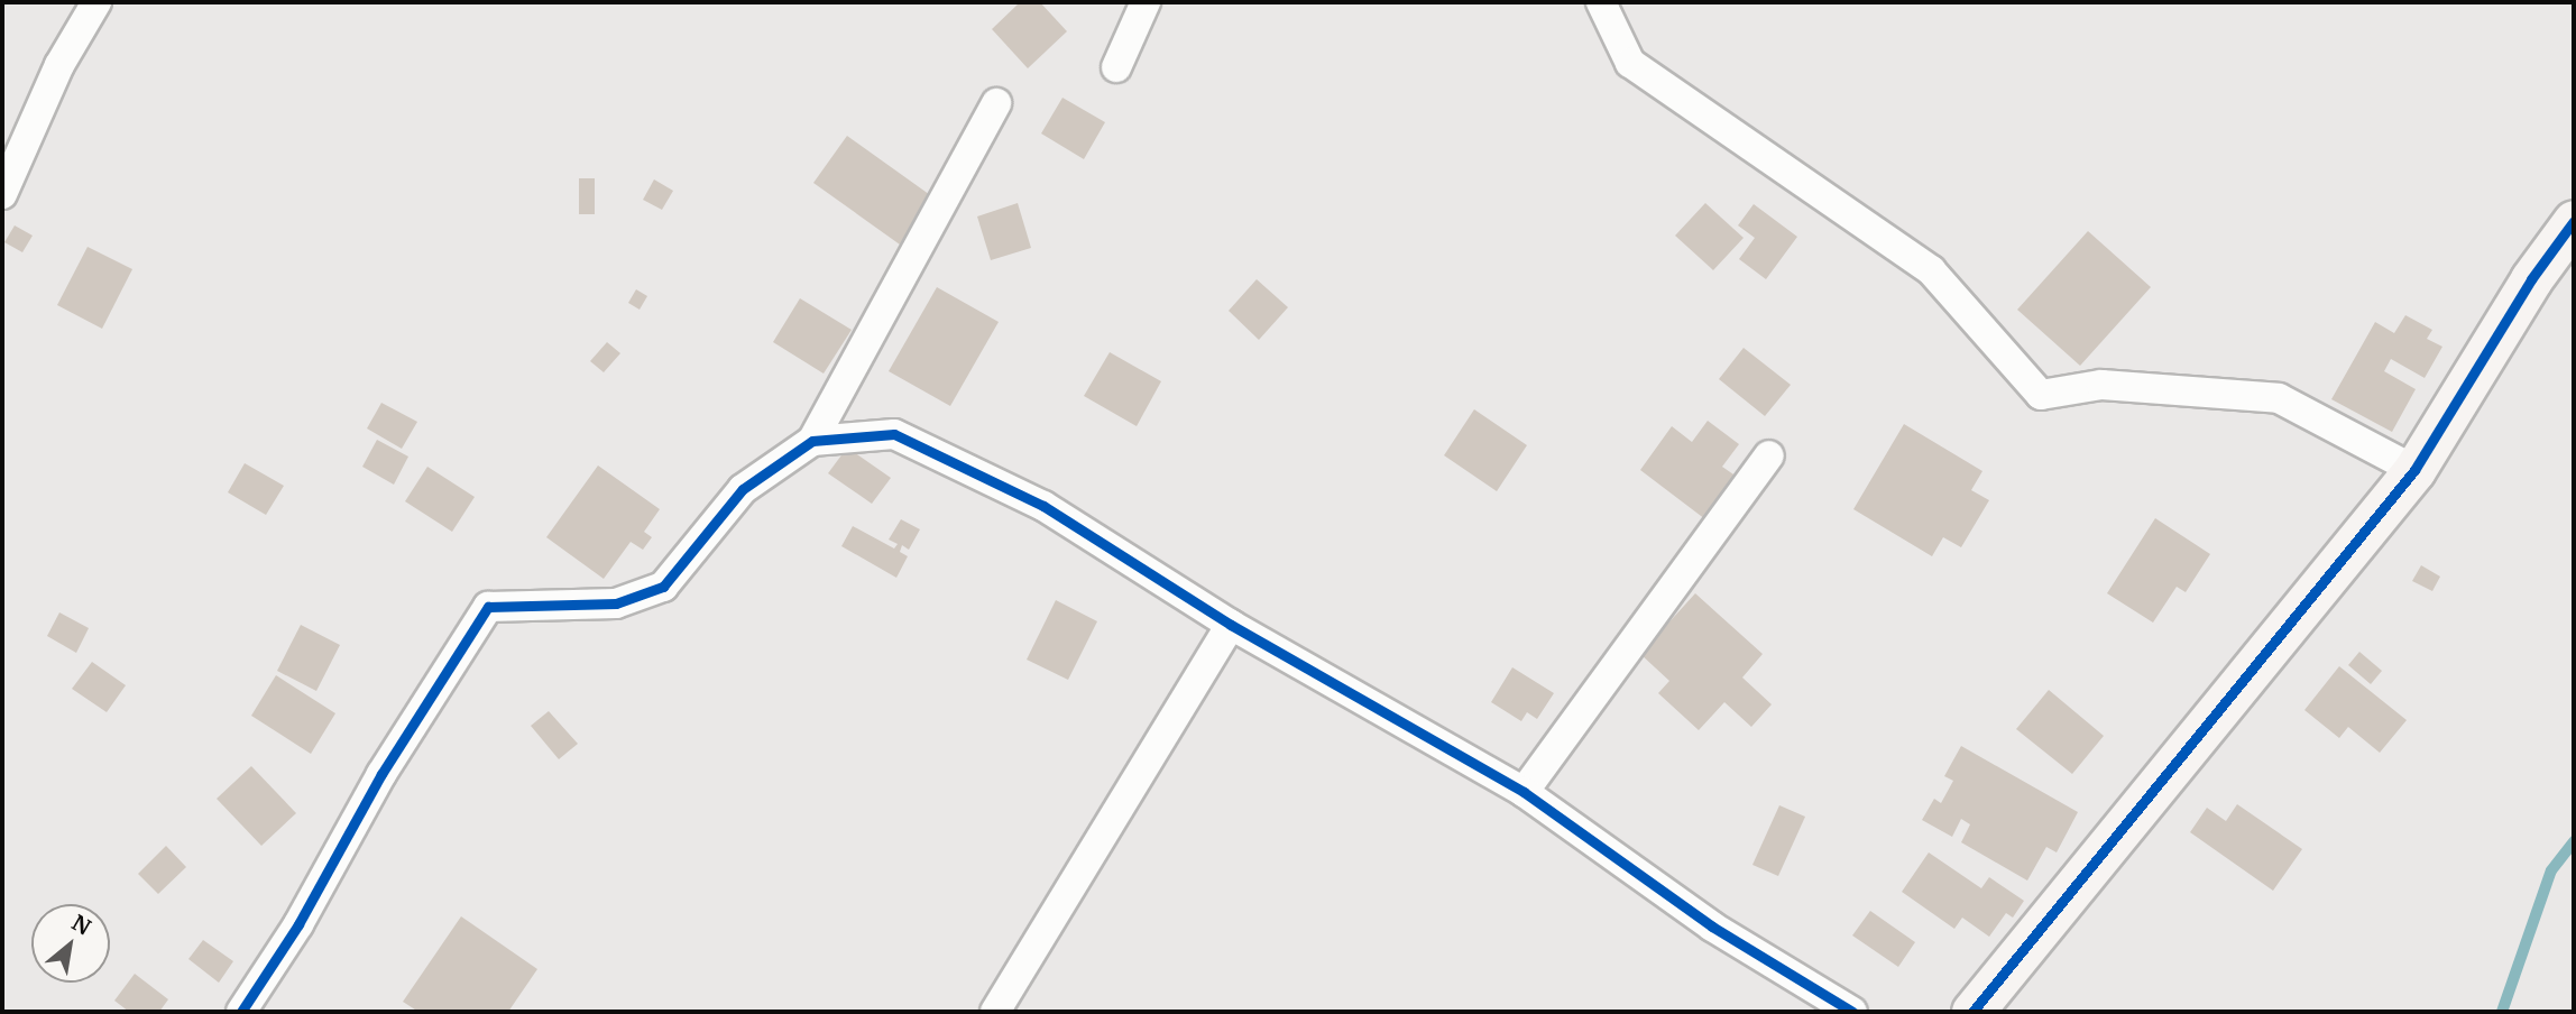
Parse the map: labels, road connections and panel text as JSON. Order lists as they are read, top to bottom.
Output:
{
  "north": "top right"
}
